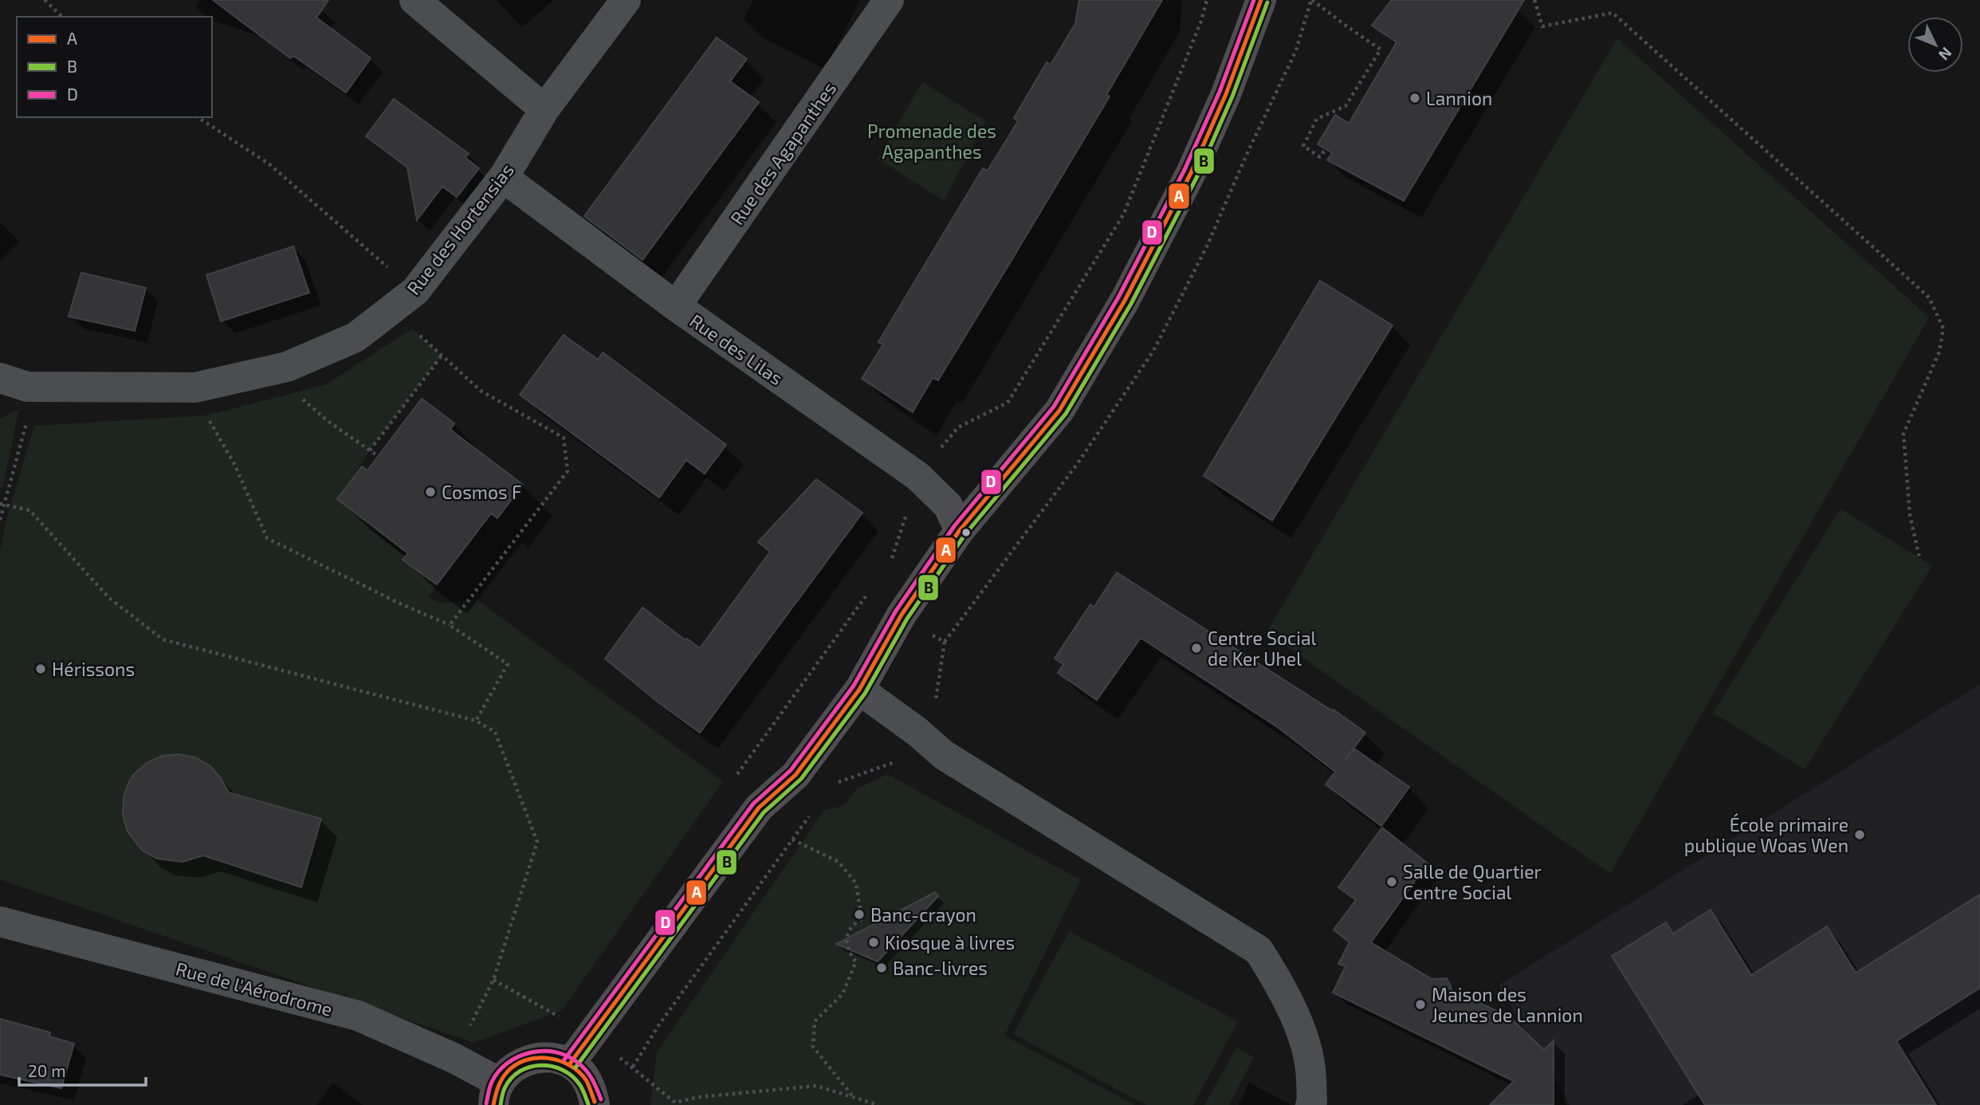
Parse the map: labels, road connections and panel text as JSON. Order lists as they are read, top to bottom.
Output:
{
  "streets": {
    "street": [
      "Rue des Agapanthes",
      "Rue des Hortensias",
      "Rue des Lilas",
      "Rue de l'Aérodrome"
    ]
  },
  "crossings": [
    ["Rue des Agapanthes", "Rue des Lilas"],
    ["Rue des Hortensias", "Rue des Lilas"]
  ],
  "parks": ["Promenade des Agapanthes"],
  "places": [
    "Lannion",
    "Cosmos F",
    "Centre Social de Ker Uhel",
    "Hérissons",
    "École primaire publique Woas Wen",
    "Salle de Quartier Centre Social",
    "Banc-crayon",
    "Kiosque à livres",
    "Banc-livres",
    "Maison des Jeunes de Lannion"
  ],
  "lines": ["transit line A", "transit line D", "transit line B"],
  "legend": ["A", "B", "D"],
  "scale_bar": "20 m",
  "north": "bottom right"
}
